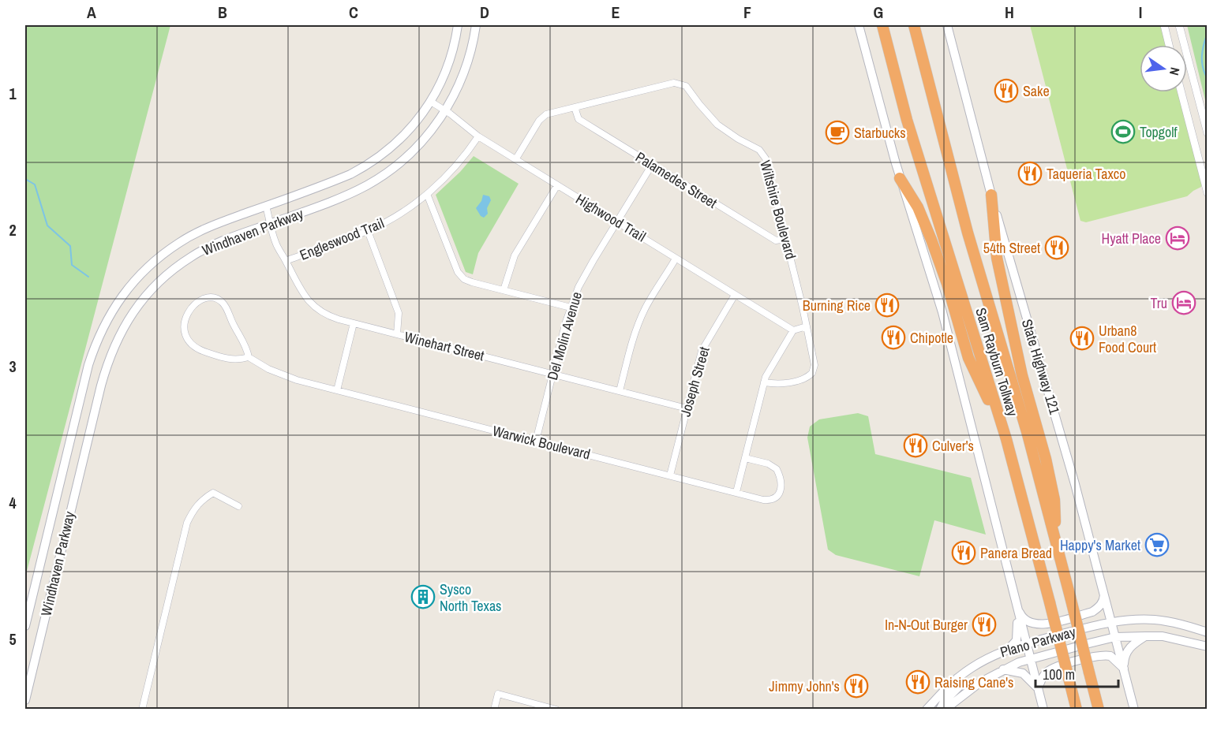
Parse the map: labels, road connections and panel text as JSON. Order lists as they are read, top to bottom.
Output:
{
  "streets": {
    "highway": ["Sam Rayburn Tollway"],
    "main road": ["Windhaven Parkway", "State Highway 121", "Plano Parkway"],
    "street": [
      "Palamedes Street",
      "Wiltshire Boulevard",
      "Highwood Trail",
      "Engleswood Trail",
      "Del Molin Avenue",
      "Winehart Street",
      "Joseph Street",
      "Warwick Boulevard"
    ]
  },
  "crossings": [
    ["Palamedes Street", "Wiltshire Boulevard"],
    ["Palamedes Street", "Del Molin Avenue"],
    ["Wiltshire Boulevard", "Highwood Trail"],
    ["Highwood Trail", "Windhaven Parkway"],
    ["Highwood Trail", "Engleswood Trail"],
    ["Highwood Trail", "Del Molin Avenue"],
    ["Highwood Trail", "Joseph Street"],
    ["Windhaven Parkway", "Winehart Street"],
    ["Engleswood Trail", "Winehart Street"],
    ["Del Molin Avenue", "Winehart Street"],
    ["Del Molin Avenue", "Warwick Boulevard"],
    ["Winehart Street", "Joseph Street"],
    ["State Highway 121", "Plano Parkway"],
    ["Joseph Street", "Warwick Boulevard"]
  ],
  "places": {
    "restaurant": [
      "Sake",
      "Taqueria Taxco",
      "54th Street",
      "Burning Rice",
      "Chipotle",
      "Urban8 Food Court",
      "Culver's",
      "Panera Bread",
      "In-N-Out Burger",
      "Raising Cane's",
      "Jimmy John's"
    ],
    "sports": ["Topgolf"],
    "cafe": ["Starbucks"],
    "hotel": ["Hyatt Place", "Tru"],
    "supermarket": ["Happy's Market"],
    "building": ["Sysco North Texas"]
  },
  "scale_bar": "100 m",
  "north": "right",
  "grid": {
    "columns": [
      "A",
      "B",
      "C",
      "D",
      "E",
      "F",
      "G",
      "H",
      "I"
    ],
    "rows": [
      "1",
      "2",
      "3",
      "4",
      "5"
    ]
  }
}
